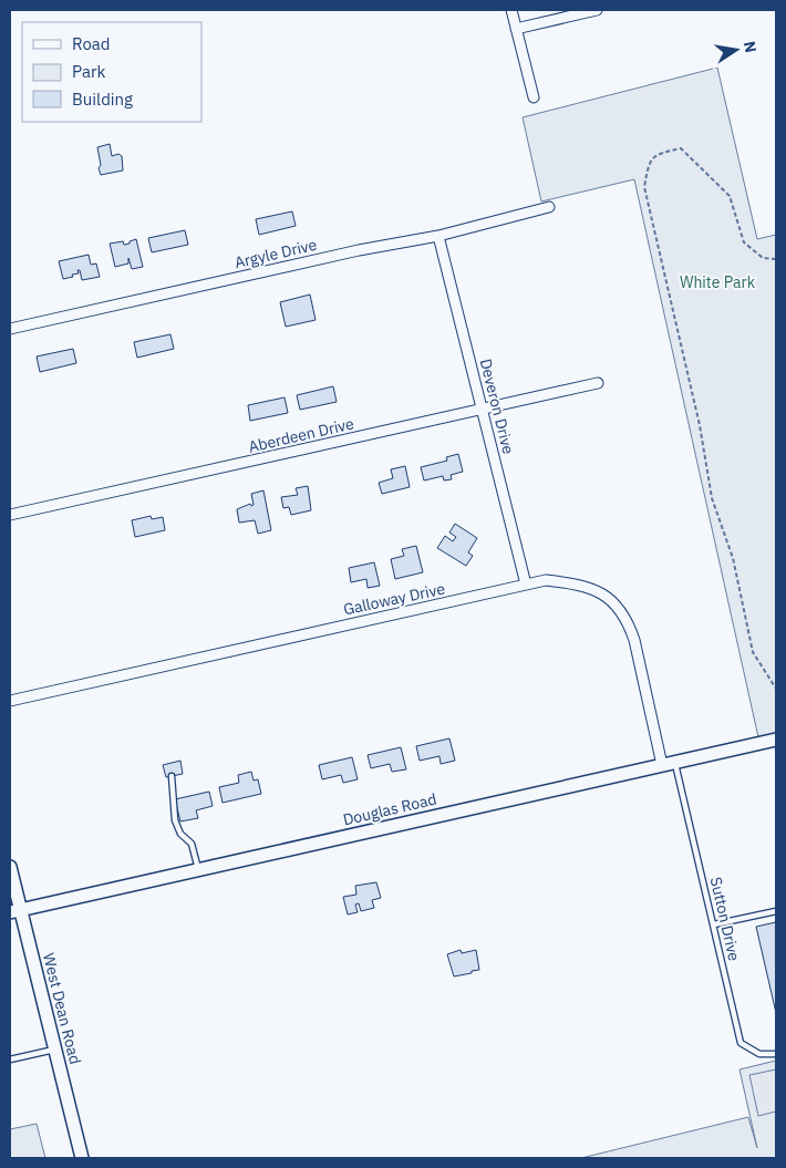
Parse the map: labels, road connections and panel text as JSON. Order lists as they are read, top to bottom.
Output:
{
  "streets": {
    "street": [
      "Argyle Drive",
      "Deveron Drive",
      "Aberdeen Drive",
      "Galloway Drive",
      "Douglas Road",
      "West Dean Road"
    ],
    "lane": ["Sutton Drive"]
  },
  "crossings": [
    ["Argyle Drive", "Deveron Drive"],
    ["Deveron Drive", "Aberdeen Drive"],
    ["Deveron Drive", "Galloway Drive"],
    ["Galloway Drive", "Douglas Road"],
    ["Galloway Drive", "Sutton Drive"],
    ["Douglas Road", "Sutton Drive"],
    ["Douglas Road", "West Dean Road"]
  ],
  "parks": ["White Park"],
  "legend": ["Road", "Park", "Building"],
  "north": "right"
}
